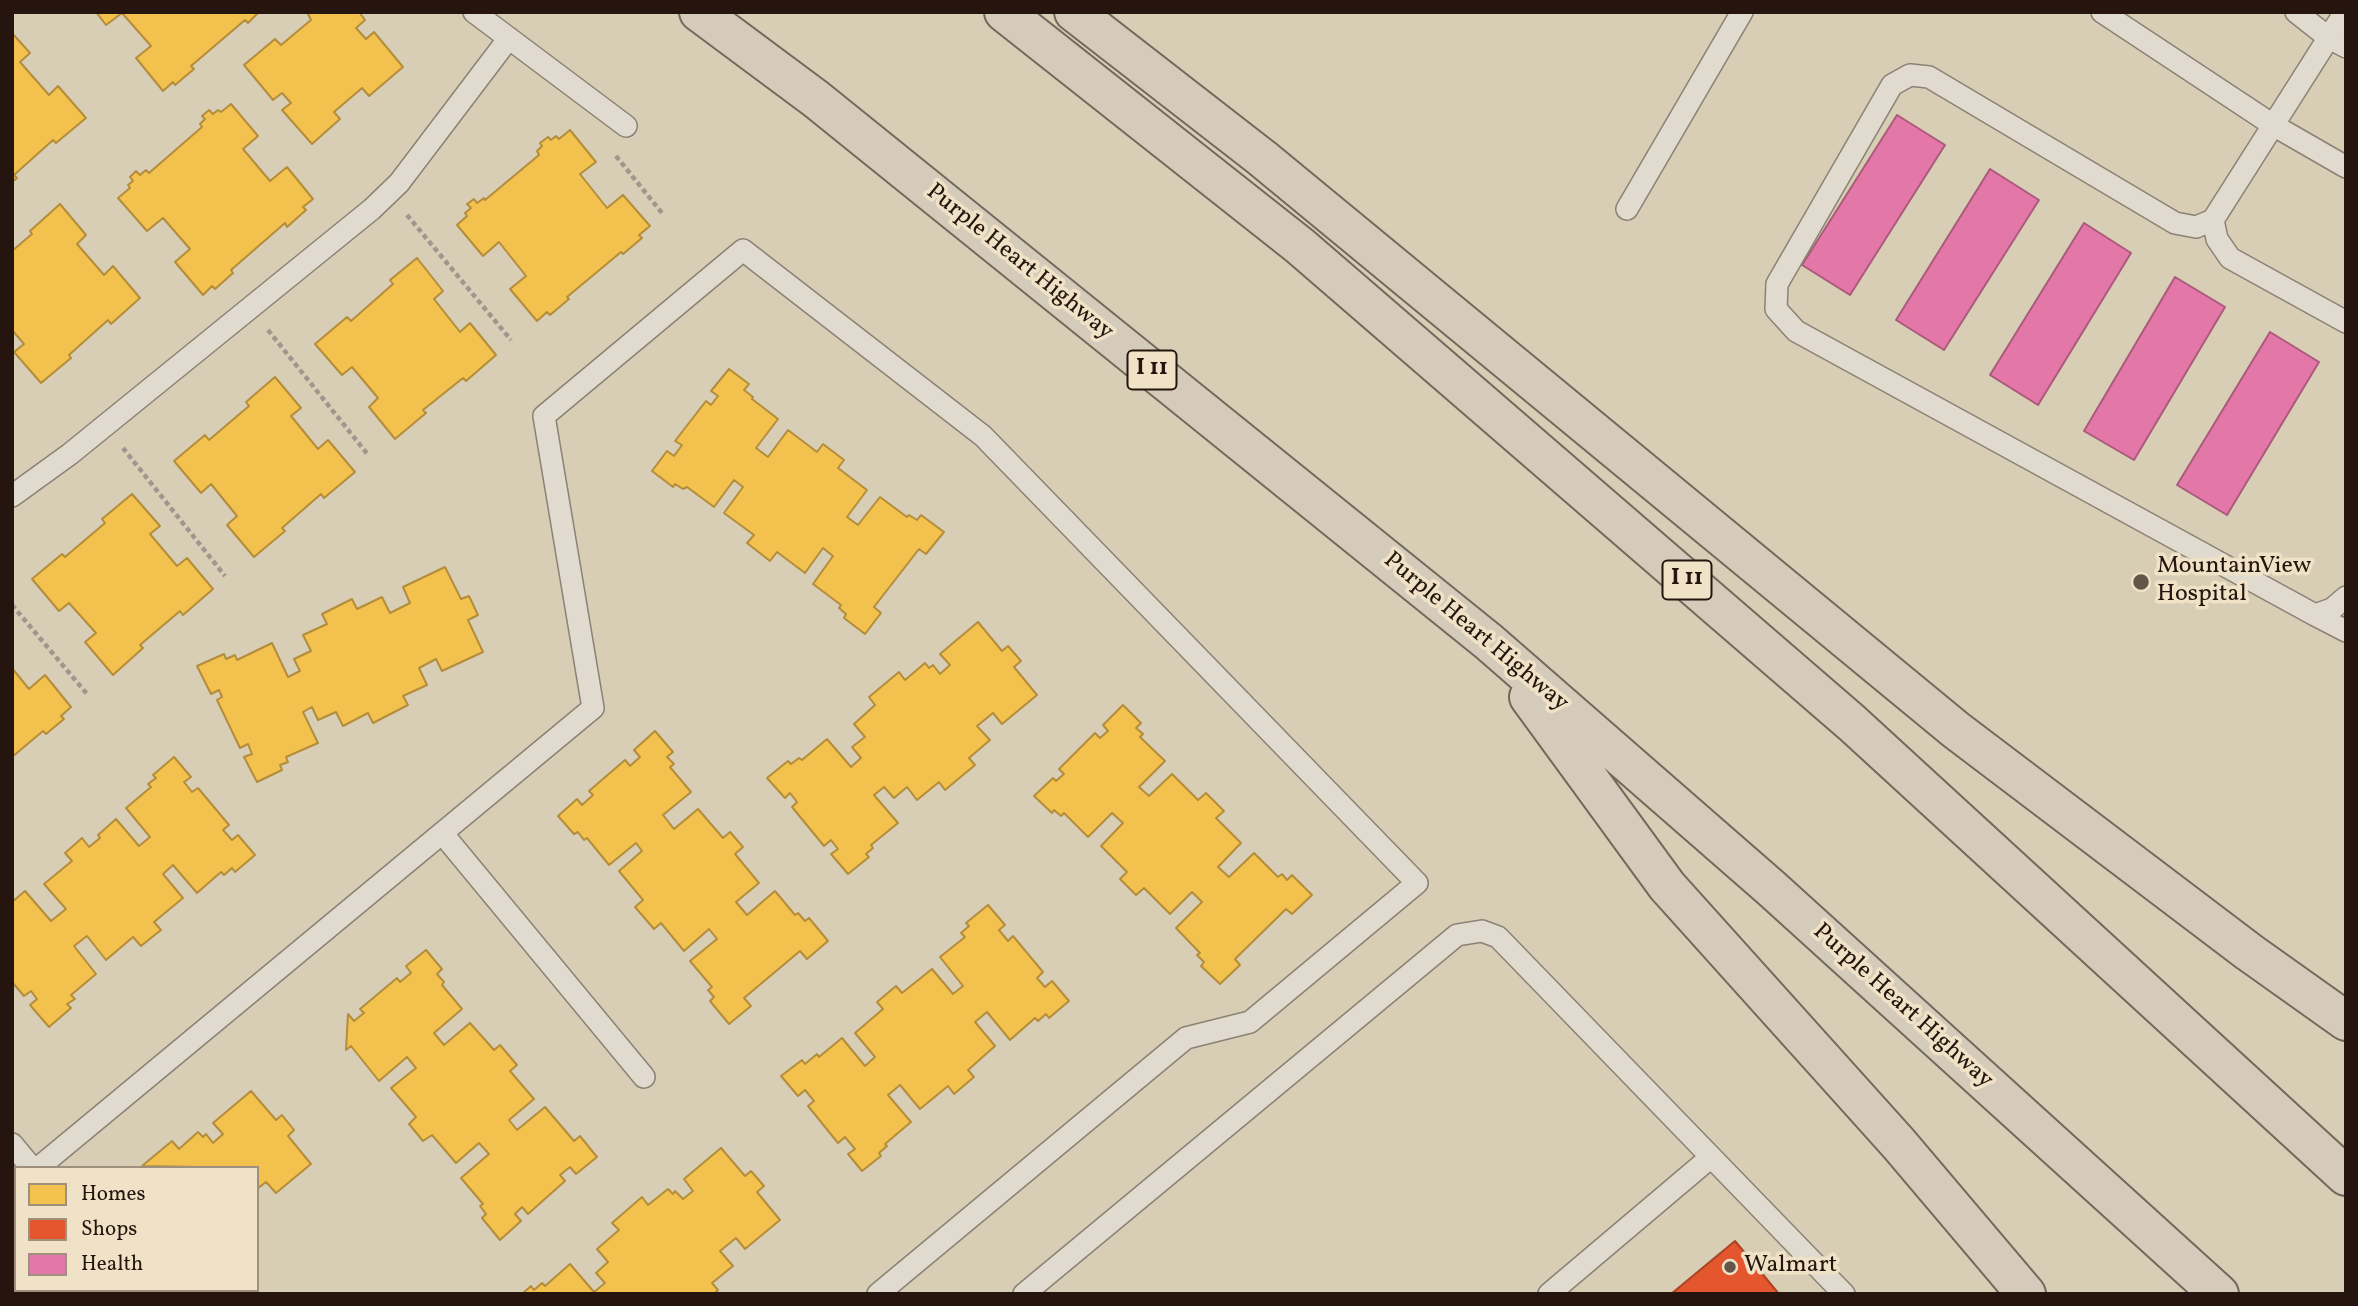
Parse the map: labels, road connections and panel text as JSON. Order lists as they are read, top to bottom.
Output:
{
  "streets": {
    "highway": ["Purple Heart Highway", "I 11"]
  },
  "places": ["MountainView Hospital", "Walmart"],
  "legend": ["Homes", "Shops", "Health"]
}
